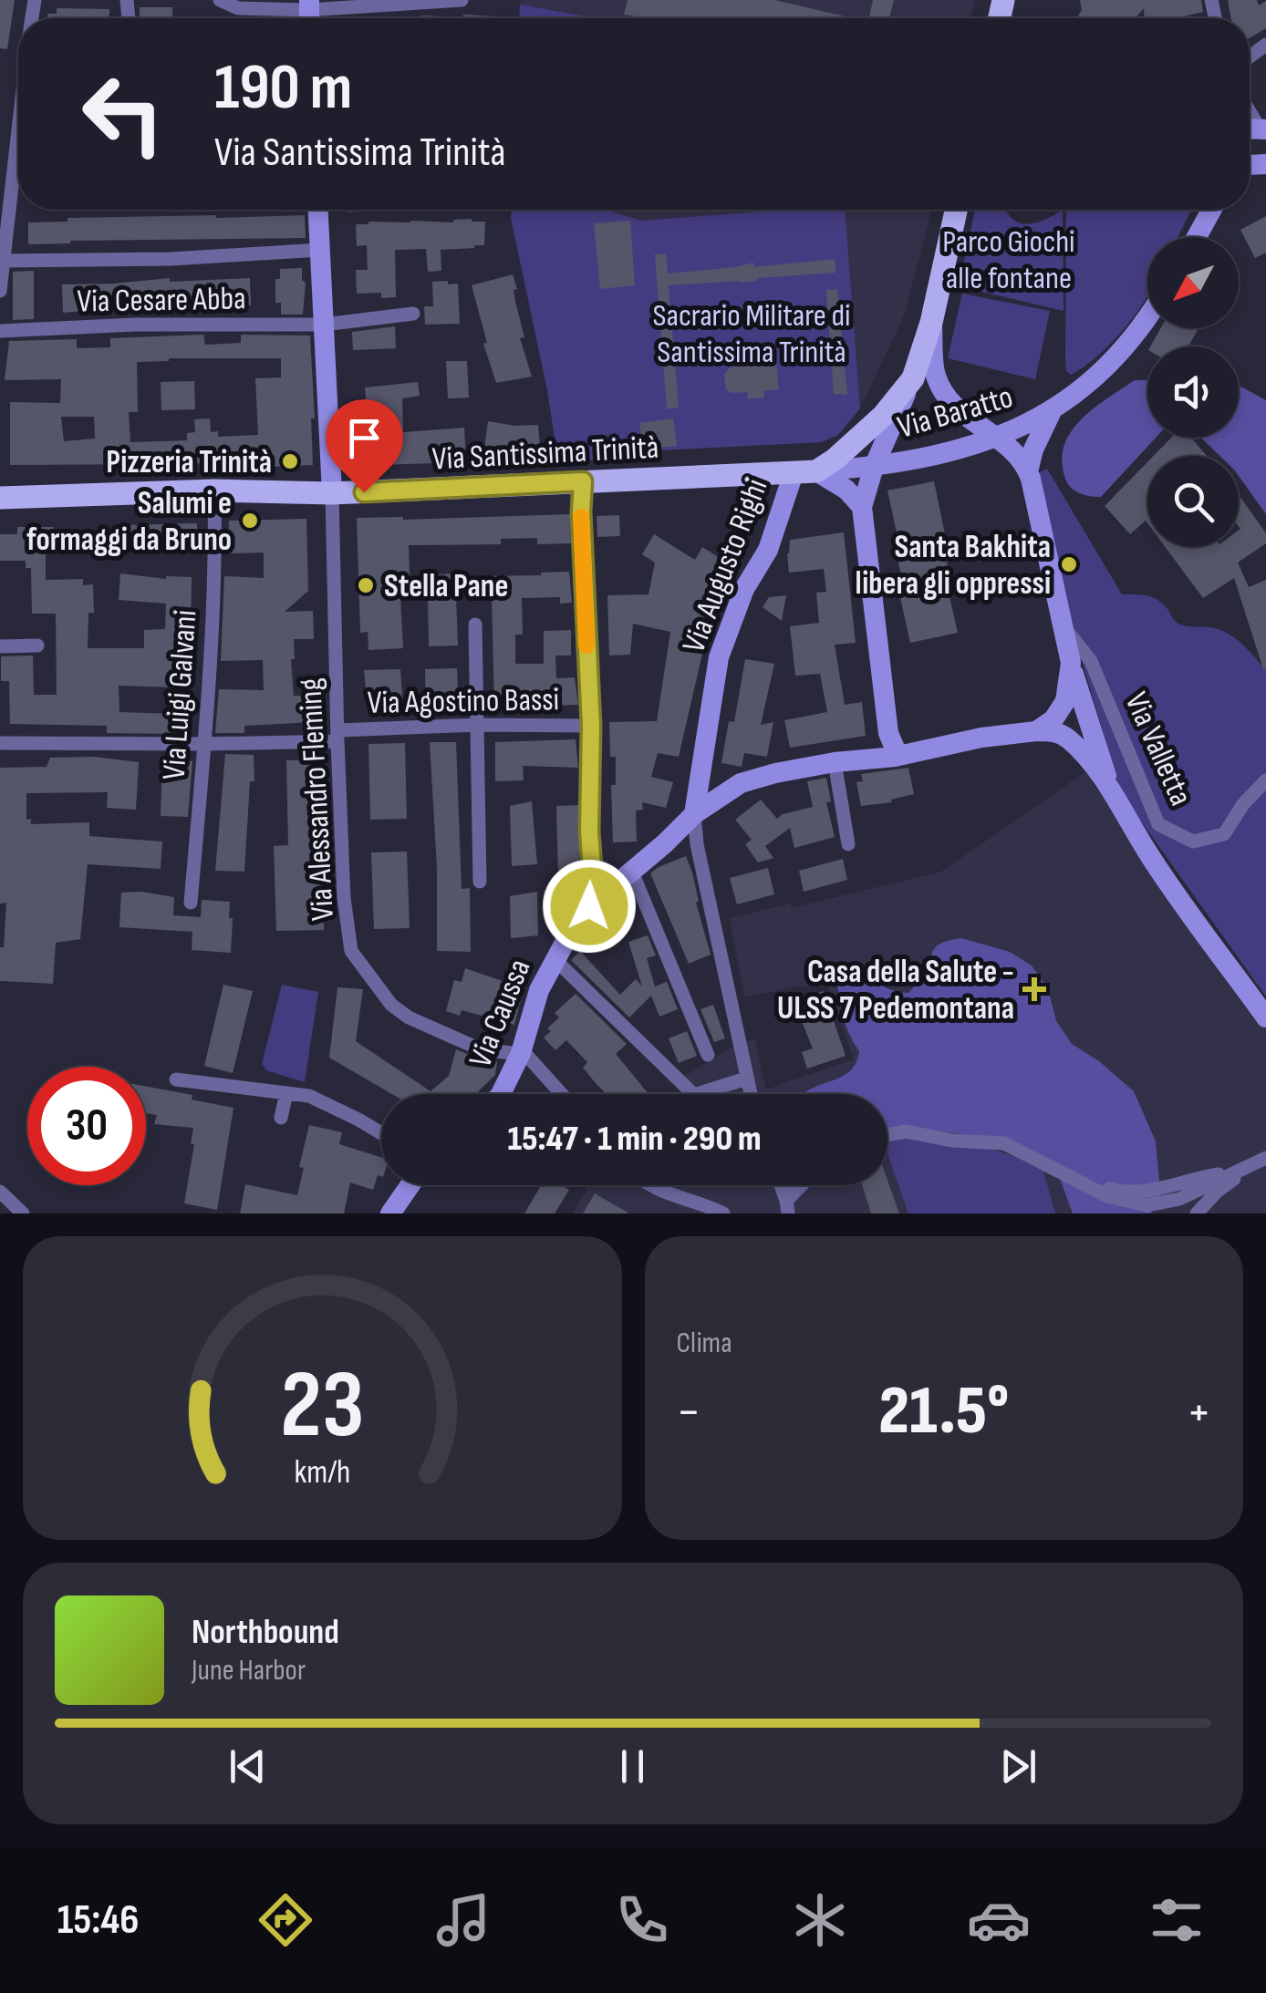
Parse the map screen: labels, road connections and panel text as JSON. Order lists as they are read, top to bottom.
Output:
{
  "streets": {
    "main road": ["Via Santissima Trinità"],
    "street": [
      "Via Cesare Abba",
      "Via Baratto",
      "Via Augusto Righi",
      "Via Luigi Galvani",
      "Via Agostino Bassi",
      "Via Valletta",
      "Via Alessandro Fleming",
      "Via Caussa"
    ]
  },
  "crossings": [
    ["Via Baratto", "Via Santissima Trinità"],
    ["Via Santissima Trinità", "Via Augusto Righi"],
    ["Via Santissima Trinità", "Via Luigi Galvani"],
    ["Via Santissima Trinità", "Via Alessandro Fleming"],
    ["Via Augusto Righi", "Via Caussa"],
    ["Via Luigi Galvani", "Via Agostino Bassi"],
    ["Via Agostino Bassi", "Via Alessandro Fleming"],
    ["Via Alessandro Fleming", "Via Caussa"]
  ],
  "parks": ["Parco Giochi alle fontane", "Sacrario Militare di Santissima Trinità"],
  "places": {
    "other": [
      "Pizzeria Trinità",
      "Salumi e formaggi da Bruno",
      "Santa Bakhita libera gli oppressi",
      "Stella Pane"
    ],
    "health": ["Casa della Salute - ULSS 7 Pedemontana"]
  },
  "north": "bottom left",
  "page": {
    "turn": ["190 m", "Via Santissima Trinità"],
    "limit": "30",
    "trip": "15:47 · 1 min · 290 m",
    "tile": "Clima",
    "heat": ["−", "21.5°", "+"],
    "song": ["Northbound", "June Harbor"],
    "tabs": "15:46",
    "gauge": ["23", "km/h"]
  }
}
